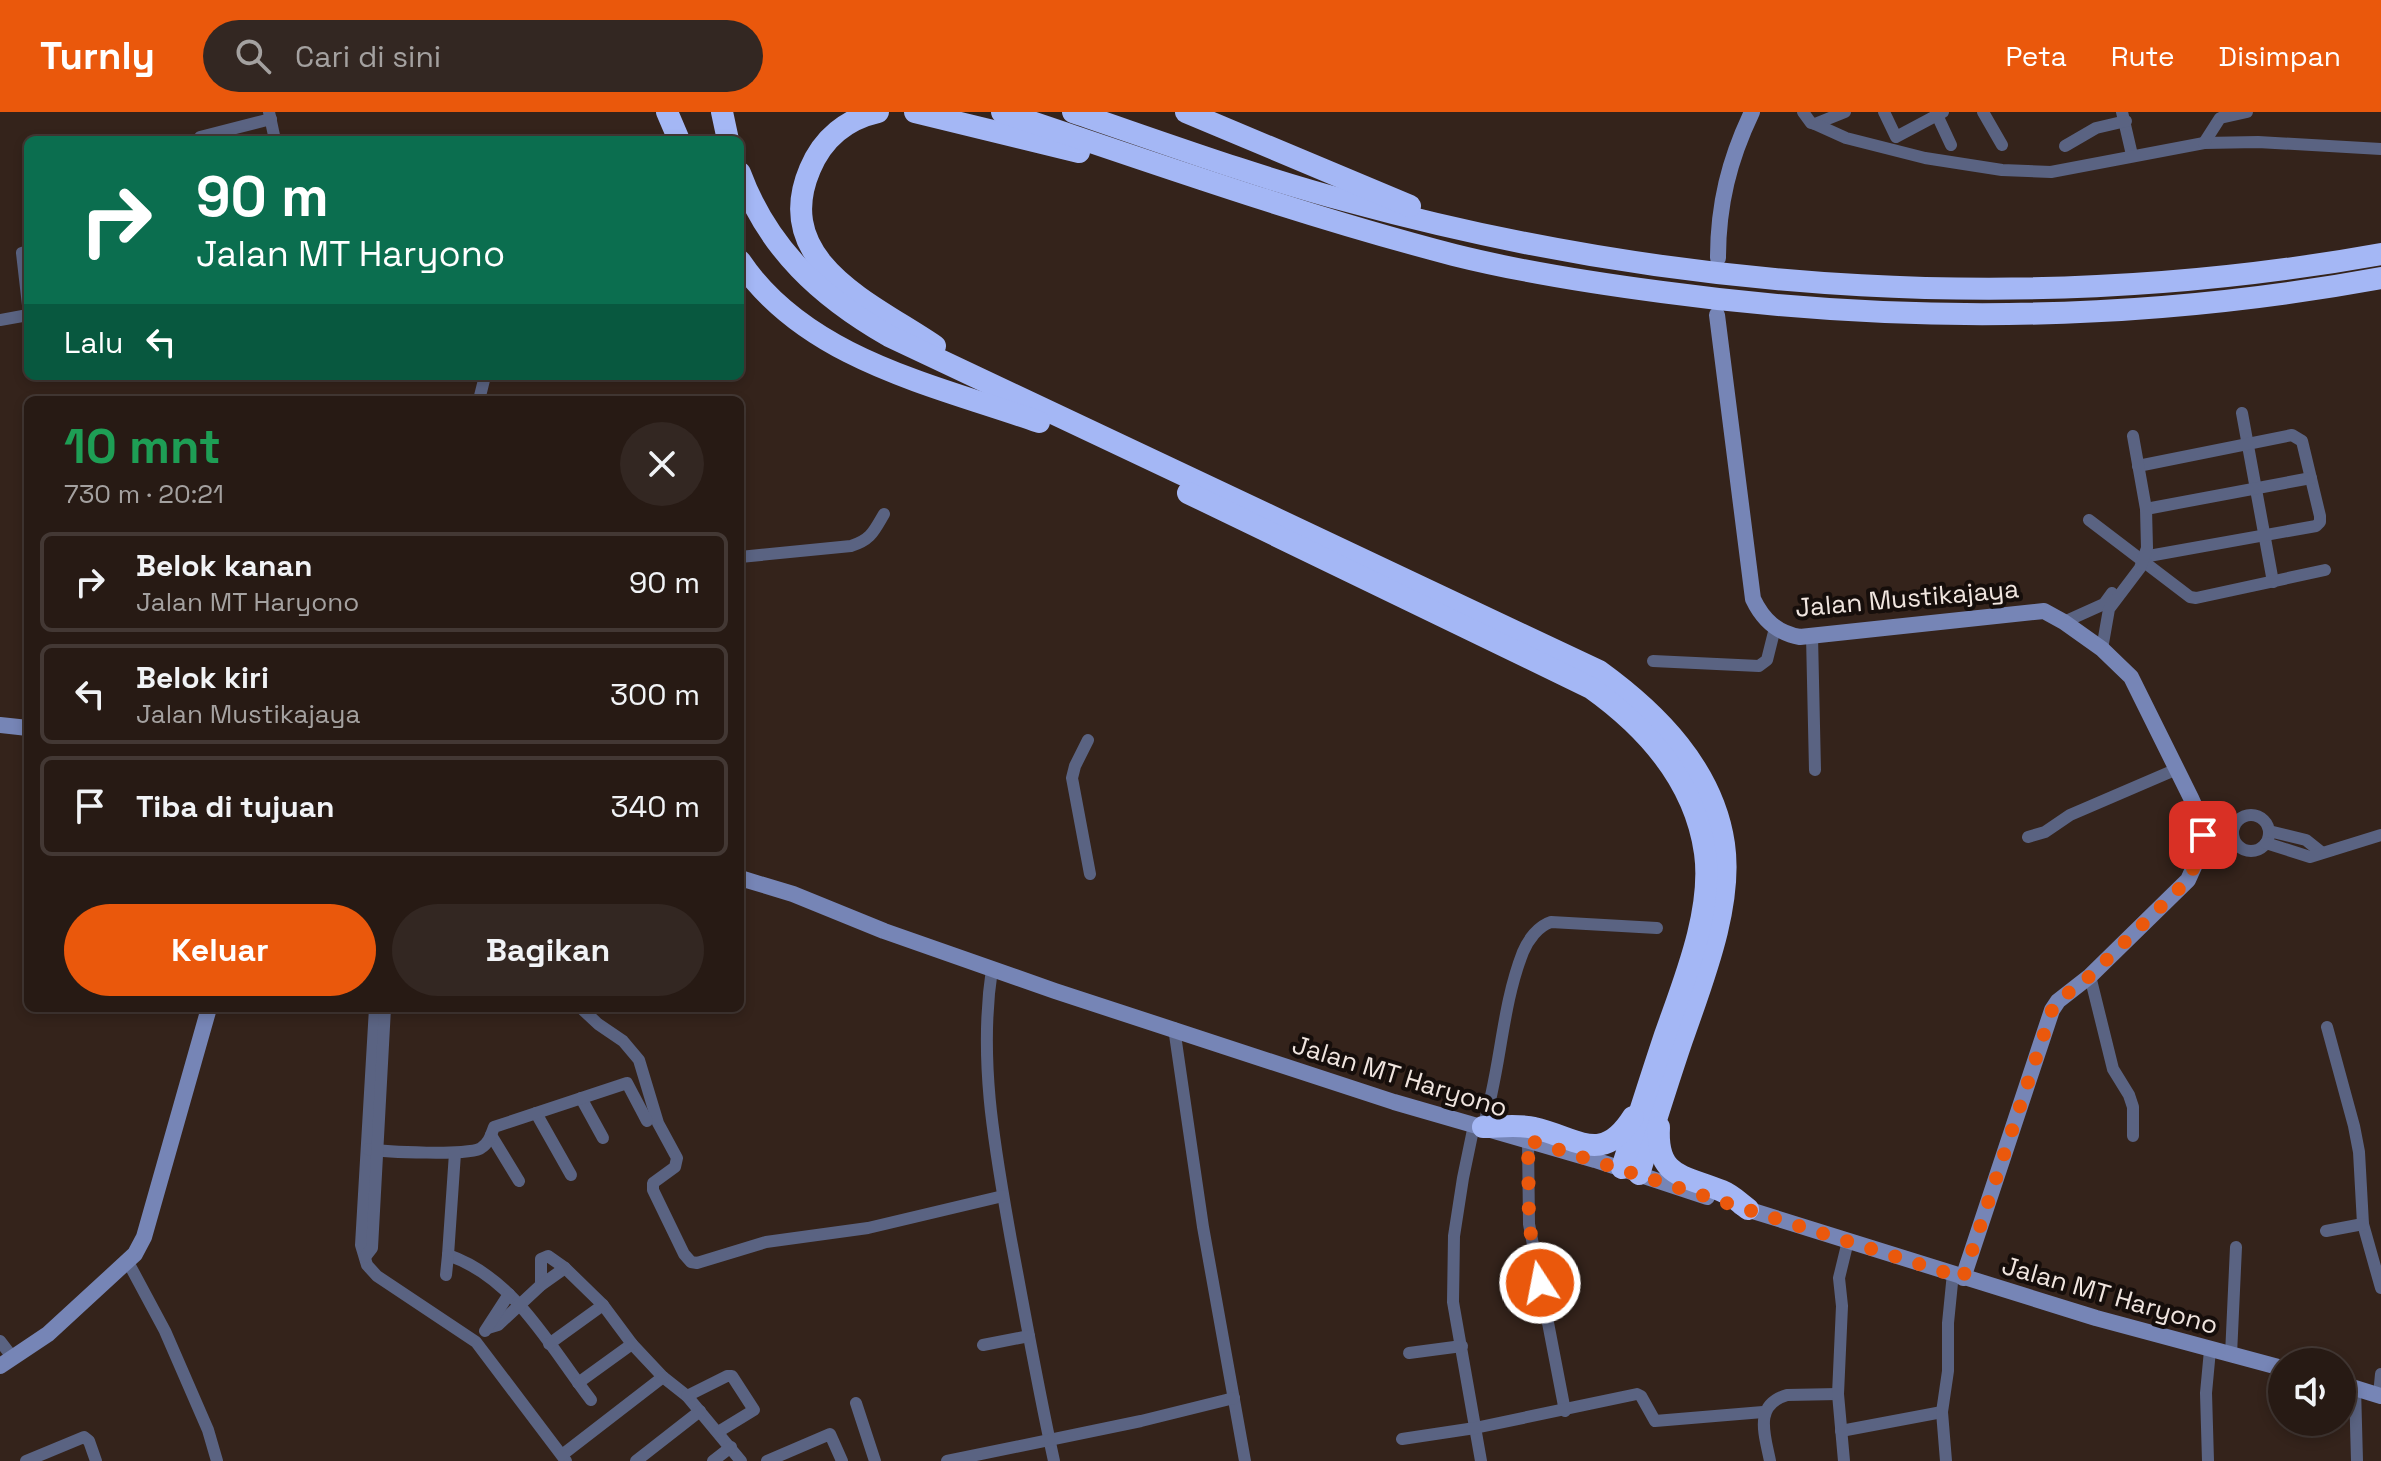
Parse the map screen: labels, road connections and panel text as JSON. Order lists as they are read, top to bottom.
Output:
{
  "streets": {
    "street": ["Jalan Mustikajaya", "Jalan MT Haryono"]
  },
  "page": {
    "header": "Turnly",
    "search": "Cari di sini",
    "nav": ["Peta", "Rute", "Disimpan"],
    "turn": ["90 m", "Jalan MT Haryono"],
    "then": "Lalu",
    "heading": ["10 mnt", "730 m · 20:21"],
    "list": [
      {
        "name": "Belok kanan",
        "note": "Jalan MT Haryono",
        "value": "90 m"
      },
      {
        "name": "Belok kiri",
        "note": "Jalan Mustikajaya",
        "value": "300 m"
      },
      {
        "name": "Tiba di tujuan",
        "value": "340 m"
      }
    ],
    "buttons": ["Keluar", "Bagikan"]
  }
}
